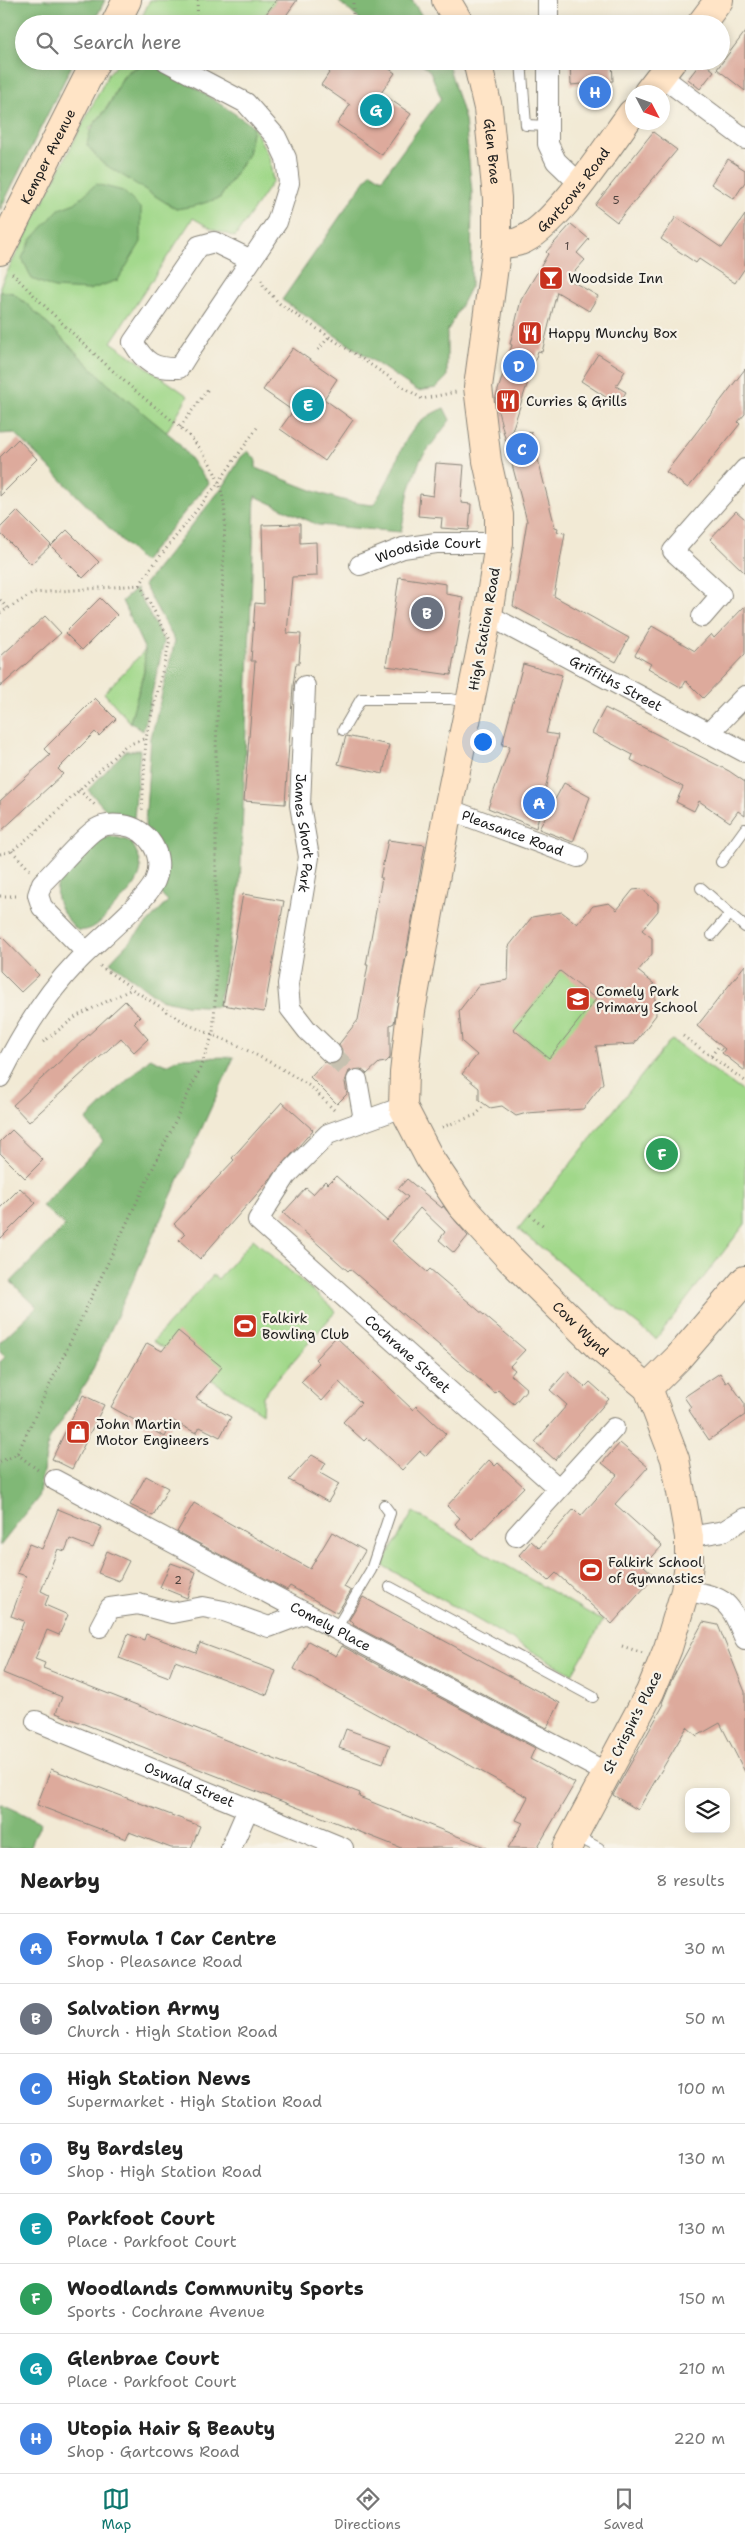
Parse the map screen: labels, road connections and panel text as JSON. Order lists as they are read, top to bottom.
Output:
{
  "streets": {
    "main road": [
      "Glen Brae",
      "Kemper Avenue",
      "Gartcows Road",
      "High Station Road",
      "Cow Wynd",
      "St Crispin's Place"
    ],
    "street": [
      "Woodside Court",
      "Griffiths Street",
      "James Short Park",
      "Pleasance Road",
      "Cochrane Street",
      "Comely Place",
      "Oswald Street"
    ]
  },
  "crossings": [
    ["Glen Brae", "Gartcows Road"],
    ["Glen Brae", "High Station Road"],
    ["Gartcows Road", "High Station Road"],
    ["Woodside Court", "High Station Road"],
    ["High Station Road", "Griffiths Street"],
    ["High Station Road", "Pleasance Road"],
    ["High Station Road", "Cow Wynd"],
    ["Cow Wynd", "St Crispin's Place"],
    ["Comely Place", "St Crispin's Place"]
  ],
  "places": {
    "bar": ["Woodside Inn"],
    "restaurant": ["Happy Munchy Box", "Curries & Grills"],
    "school or university": ["Comely Park Primary School"],
    "sports": ["Falkirk Bowling Club", "Falkirk School of Gymnastics"],
    "shop": ["John Martin Motor Engineers"]
  },
  "house_numbers": ["5", "1", "2"],
  "north": "bottom right",
  "page": {
    "search": "Search here",
    "pins": [
      "H",
      "G",
      "D",
      "E",
      "C",
      "B",
      "A",
      "F"
    ],
    "heading": ["Nearby", "8 results"],
    "list": [
      {
        "mark": "A",
        "name": "Formula 1 Car Centre",
        "note": "Shop · Pleasance Road",
        "value": "30 m"
      },
      {
        "mark": "B",
        "name": "Salvation Army",
        "note": "Church · High Station Road",
        "value": "50 m"
      },
      {
        "mark": "C",
        "name": "High Station News",
        "note": "Supermarket · High Station Road",
        "value": "100 m"
      },
      {
        "mark": "D",
        "name": "By Bardsley",
        "note": "Shop · High Station Road",
        "value": "130 m"
      },
      {
        "mark": "E",
        "name": "Parkfoot Court",
        "note": "Place · Parkfoot Court",
        "value": "130 m"
      },
      {
        "mark": "F",
        "name": "Woodlands Community Sports",
        "note": "Sports · Cochrane Avenue",
        "value": "150 m"
      },
      {
        "mark": "G",
        "name": "Glenbrae Court",
        "note": "Place · Parkfoot Court",
        "value": "210 m"
      },
      {
        "mark": "H",
        "name": "Utopia Hair & Beauty",
        "note": "Shop · Gartcows Road",
        "value": "220 m"
      }
    ],
    "nav": ["Map", "Directions", "Saved"]
  }
}
